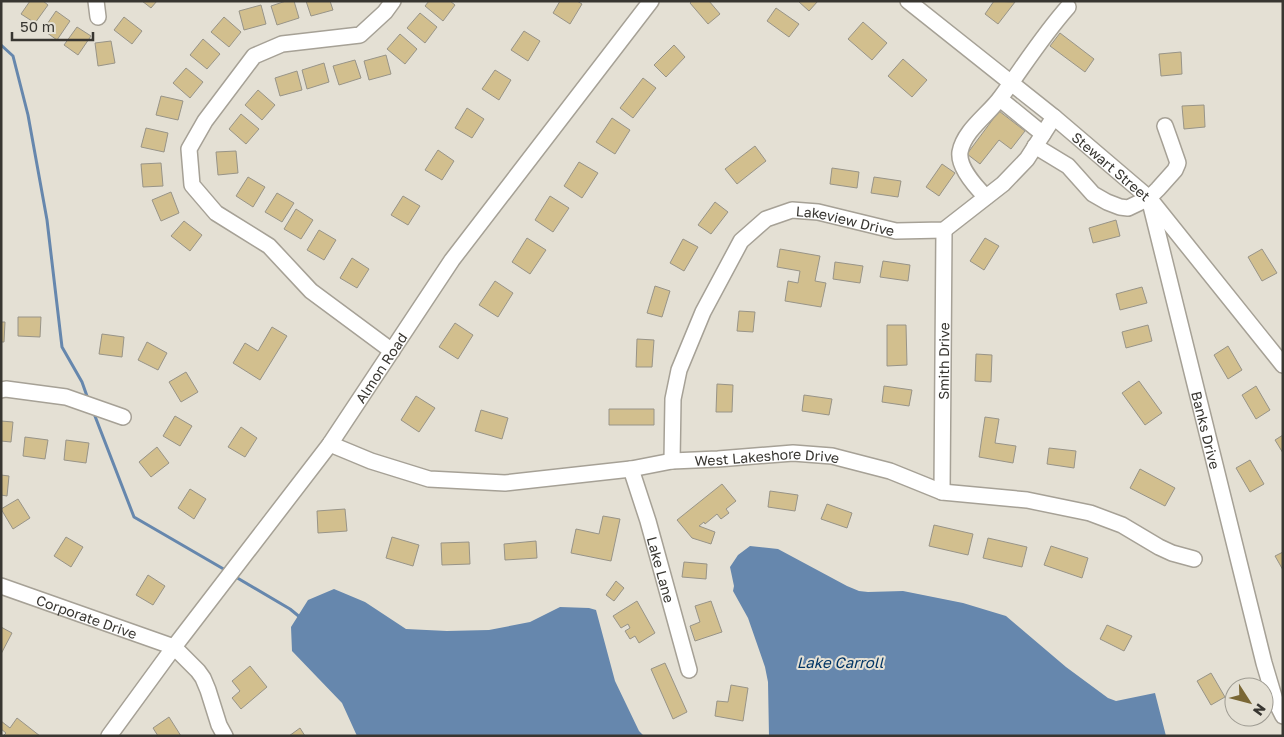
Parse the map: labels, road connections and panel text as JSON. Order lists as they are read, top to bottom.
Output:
{
  "streets": {
    "street": [
      "Stewart Street",
      "Lakeview Drive",
      "Smith Drive",
      "Almon Road",
      "Banks Drive",
      "West Lakeshore Drive",
      "Lake Lane",
      "Corporate Drive"
    ]
  },
  "crossings": [
    ["Stewart Street", "Banks Drive"],
    ["Lakeview Drive", "Smith Drive"],
    ["Lakeview Drive", "West Lakeshore Drive"],
    ["Smith Drive", "West Lakeshore Drive"],
    ["Almon Road", "West Lakeshore Drive"],
    ["Almon Road", "Corporate Drive"],
    ["West Lakeshore Drive", "Lake Lane"]
  ],
  "water": ["Lake Carroll"],
  "scale_bar": "50 m",
  "north": "bottom right"
}
